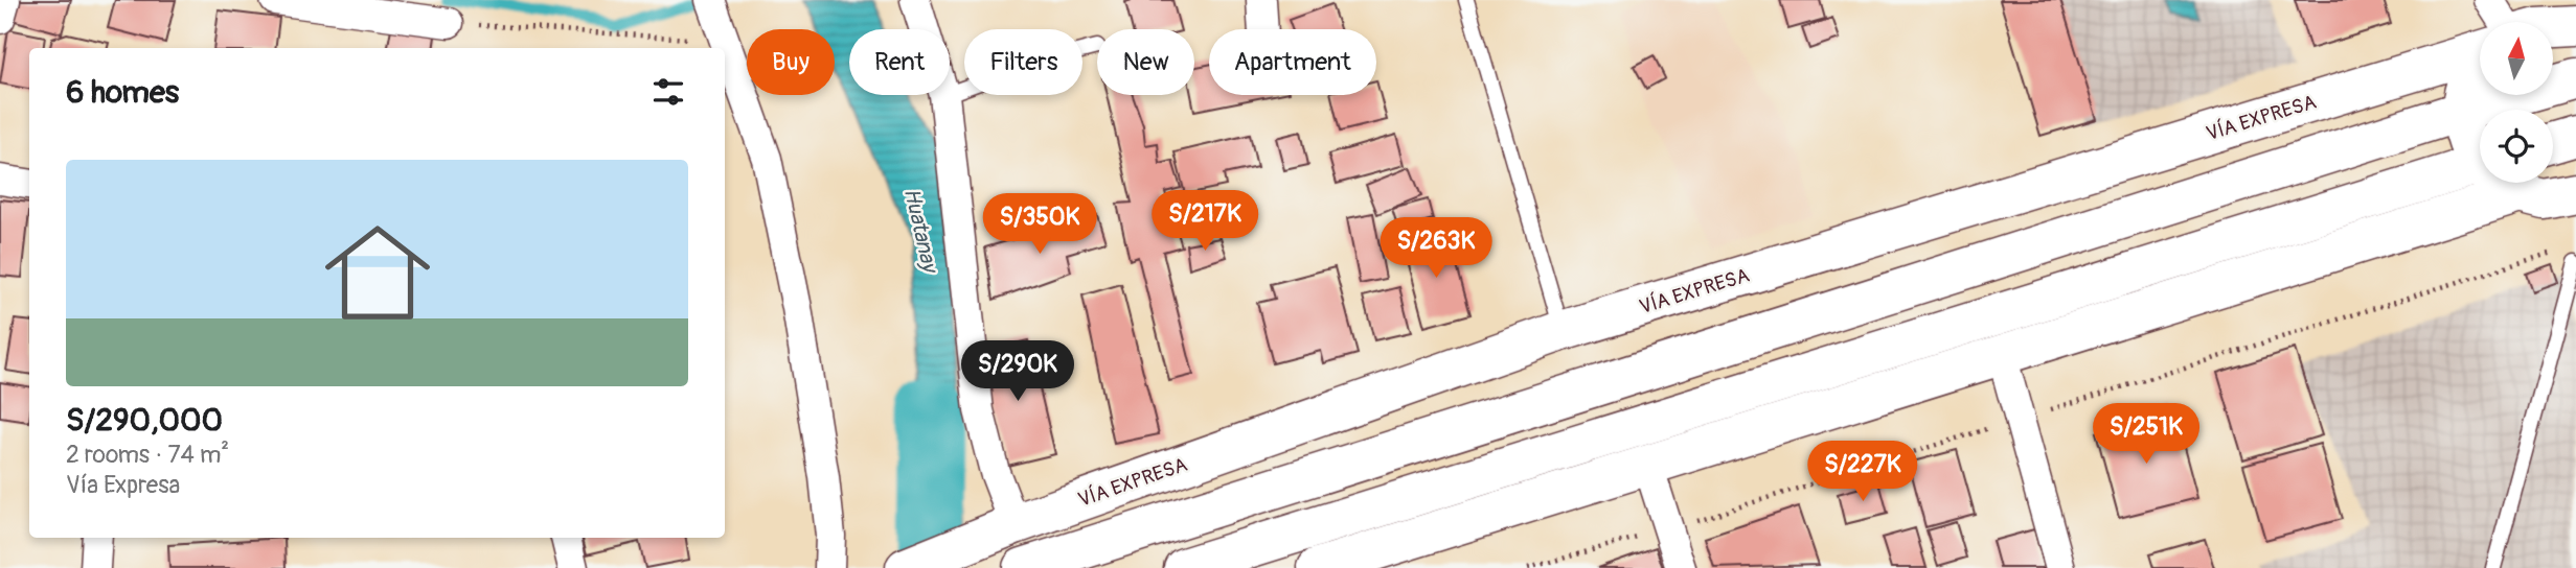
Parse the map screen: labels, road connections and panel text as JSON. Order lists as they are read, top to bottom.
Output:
{
  "streets": {
    "main road": ["VÍA EXPRESA"]
  },
  "water": ["Huatanay"],
  "north": "top",
  "page": {
    "chip": [
      "Buy",
      "Rent",
      "Filters",
      "New",
      "Apartment"
    ],
    "heading": "6 homes",
    "list": [
      {
        "name": "S/290,000",
        "note": "2 rooms · 74 m² · Vía Expresa"
      }
    ],
    "price": [
      "S/217K",
      "S/350K",
      "S/263K",
      "S/290K",
      "S/251K",
      "S/227K"
    ]
  }
}
